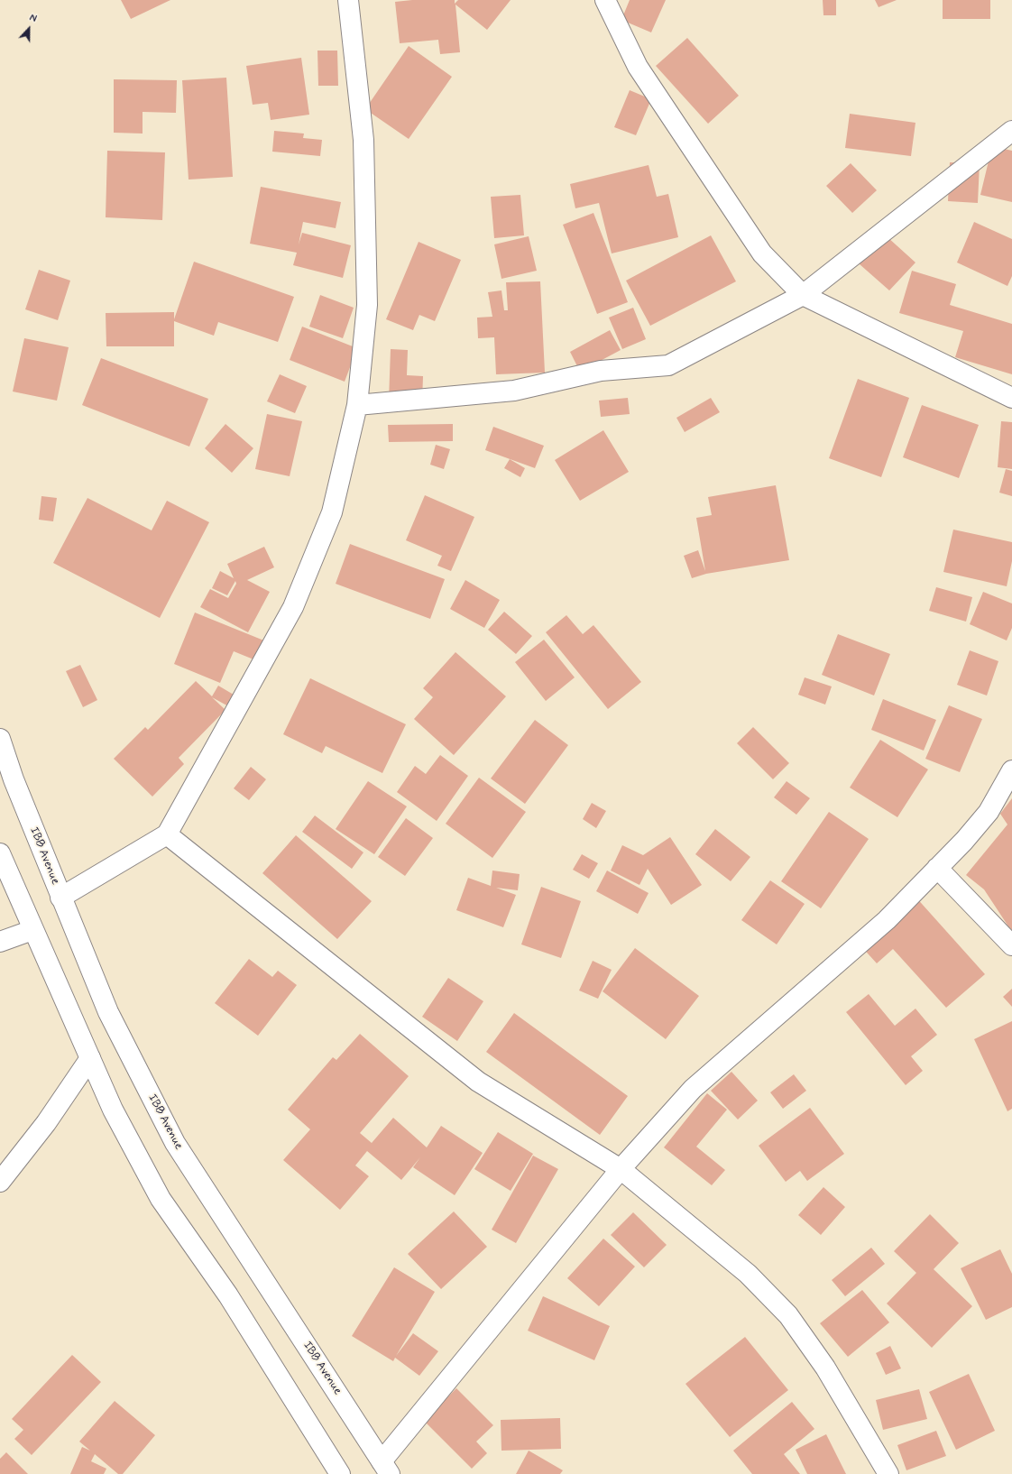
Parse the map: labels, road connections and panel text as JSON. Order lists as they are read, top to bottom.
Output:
{
  "streets": {
    "street": ["IBB Avenue"]
  },
  "north": "top"
}
